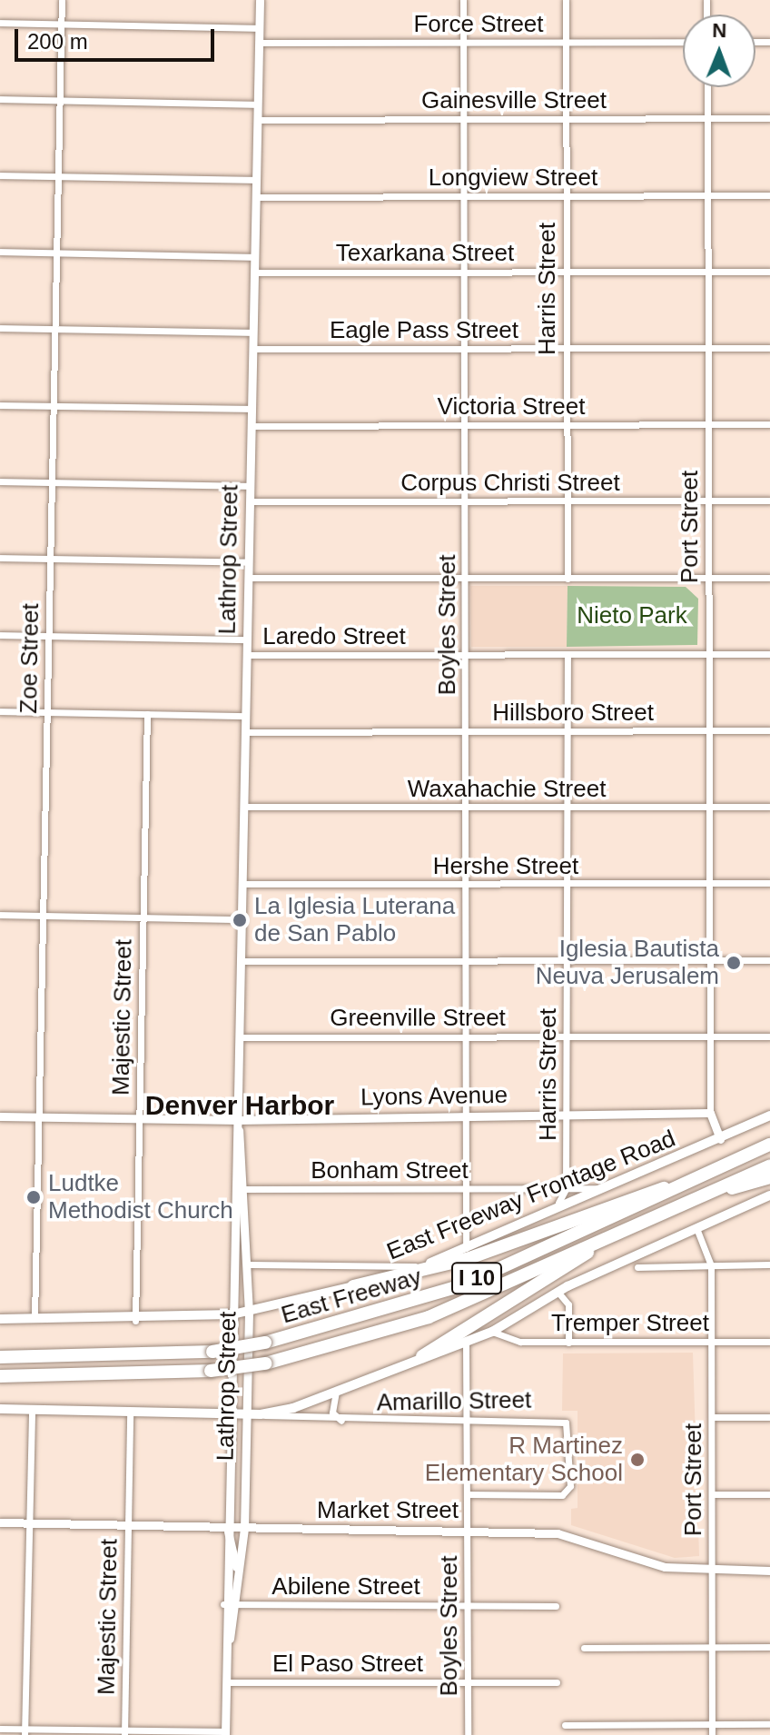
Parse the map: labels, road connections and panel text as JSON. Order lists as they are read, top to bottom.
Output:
{
  "streets": {
    "highway": ["I 10", "East Freeway"],
    "main road": ["East Freeway Frontage Road"],
    "street": [
      "Force Street",
      "Gainesville Street",
      "Longview Street",
      "Texarkana Street",
      "Harris Street",
      "Eagle Pass Street",
      "Victoria Street",
      "Corpus Christi Street",
      "Port Street",
      "Lathrop Street",
      "Boyles Street",
      "Laredo Street",
      "Zoe Street",
      "Hillsboro Street",
      "Waxahachie Street",
      "Hershe Street",
      "Majestic Street",
      "Greenville Street",
      "Lyons Avenue",
      "Bonham Street",
      "Tremper Street",
      "Amarillo Street",
      "Market Street",
      "Abilene Street",
      "El Paso Street"
    ]
  },
  "crossings": [
    ["Force Street", "Harris Street"],
    ["Force Street", "Lathrop Street"],
    ["Force Street", "Boyles Street"],
    ["Gainesville Street", "Harris Street"],
    ["Gainesville Street", "Port Street"],
    ["Gainesville Street", "Lathrop Street"],
    ["Gainesville Street", "Boyles Street"],
    ["Longview Street", "Harris Street"],
    ["Longview Street", "Port Street"],
    ["Longview Street", "Lathrop Street"],
    ["Longview Street", "Boyles Street"],
    ["Texarkana Street", "Harris Street"],
    ["Texarkana Street", "Port Street"],
    ["Texarkana Street", "Lathrop Street"],
    ["Texarkana Street", "Boyles Street"],
    ["Harris Street", "Eagle Pass Street"],
    ["Harris Street", "Victoria Street"],
    ["Harris Street", "Corpus Christi Street"],
    ["Harris Street", "Laredo Street"],
    ["Harris Street", "Hillsboro Street"],
    ["Harris Street", "Waxahachie Street"],
    ["Harris Street", "Hershe Street"],
    ["Harris Street", "Greenville Street"],
    ["Harris Street", "Lyons Avenue"],
    ["Harris Street", "Bonham Street"],
    ["Eagle Pass Street", "Port Street"],
    ["Eagle Pass Street", "Lathrop Street"],
    ["Eagle Pass Street", "Boyles Street"],
    ["Victoria Street", "Port Street"],
    ["Victoria Street", "Lathrop Street"],
    ["Victoria Street", "Boyles Street"],
    ["Corpus Christi Street", "Port Street"],
    ["Corpus Christi Street", "Lathrop Street"],
    ["Corpus Christi Street", "Boyles Street"],
    ["Port Street", "Laredo Street"],
    ["Port Street", "Hillsboro Street"],
    ["Port Street", "Waxahachie Street"],
    ["Port Street", "Hershe Street"],
    ["Port Street", "Greenville Street"],
    ["Port Street", "Lyons Avenue"],
    ["Port Street", "Tremper Street"],
    ["Port Street", "Market Street"],
    ["Lathrop Street", "Laredo Street"],
    ["Lathrop Street", "Hillsboro Street"],
    ["Lathrop Street", "Waxahachie Street"],
    ["Lathrop Street", "Hershe Street"],
    ["Lathrop Street", "Greenville Street"],
    ["Lathrop Street", "Lyons Avenue"],
    ["Lathrop Street", "Bonham Street"],
    ["Lathrop Street", "East Freeway Frontage Road"],
    ["Lathrop Street", "Market Street"],
    ["Lathrop Street", "Abilene Street"],
    ["Lathrop Street", "El Paso Street"],
    ["Boyles Street", "Laredo Street"],
    ["Boyles Street", "Hillsboro Street"],
    ["Boyles Street", "Waxahachie Street"],
    ["Boyles Street", "Hershe Street"],
    ["Boyles Street", "Greenville Street"],
    ["Boyles Street", "Lyons Avenue"],
    ["Boyles Street", "Bonham Street"],
    ["Boyles Street", "East Freeway Frontage Road"],
    ["Boyles Street", "Amarillo Street"],
    ["Boyles Street", "Market Street"],
    ["Boyles Street", "Abilene Street"],
    ["Boyles Street", "El Paso Street"],
    ["Laredo Street", "Zoe Street"],
    ["Zoe Street", "Lyons Avenue"],
    ["Zoe Street", "East Freeway Frontage Road"],
    ["Majestic Street", "Lyons Avenue"],
    ["Majestic Street", "East Freeway Frontage Road"],
    ["Majestic Street", "Market Street"],
    ["Bonham Street", "East Freeway Frontage Road"]
  ],
  "districts": ["Denver Harbor"],
  "parks": ["Nieto Park"],
  "places": [
    "La Iglesia Luterana de San Pablo",
    "Iglesia Bautista Neuva Jerusalem",
    "Ludtke Methodist Church",
    "R Martinez Elementary School"
  ],
  "scale_bar": "200 m",
  "north": "top"
}
